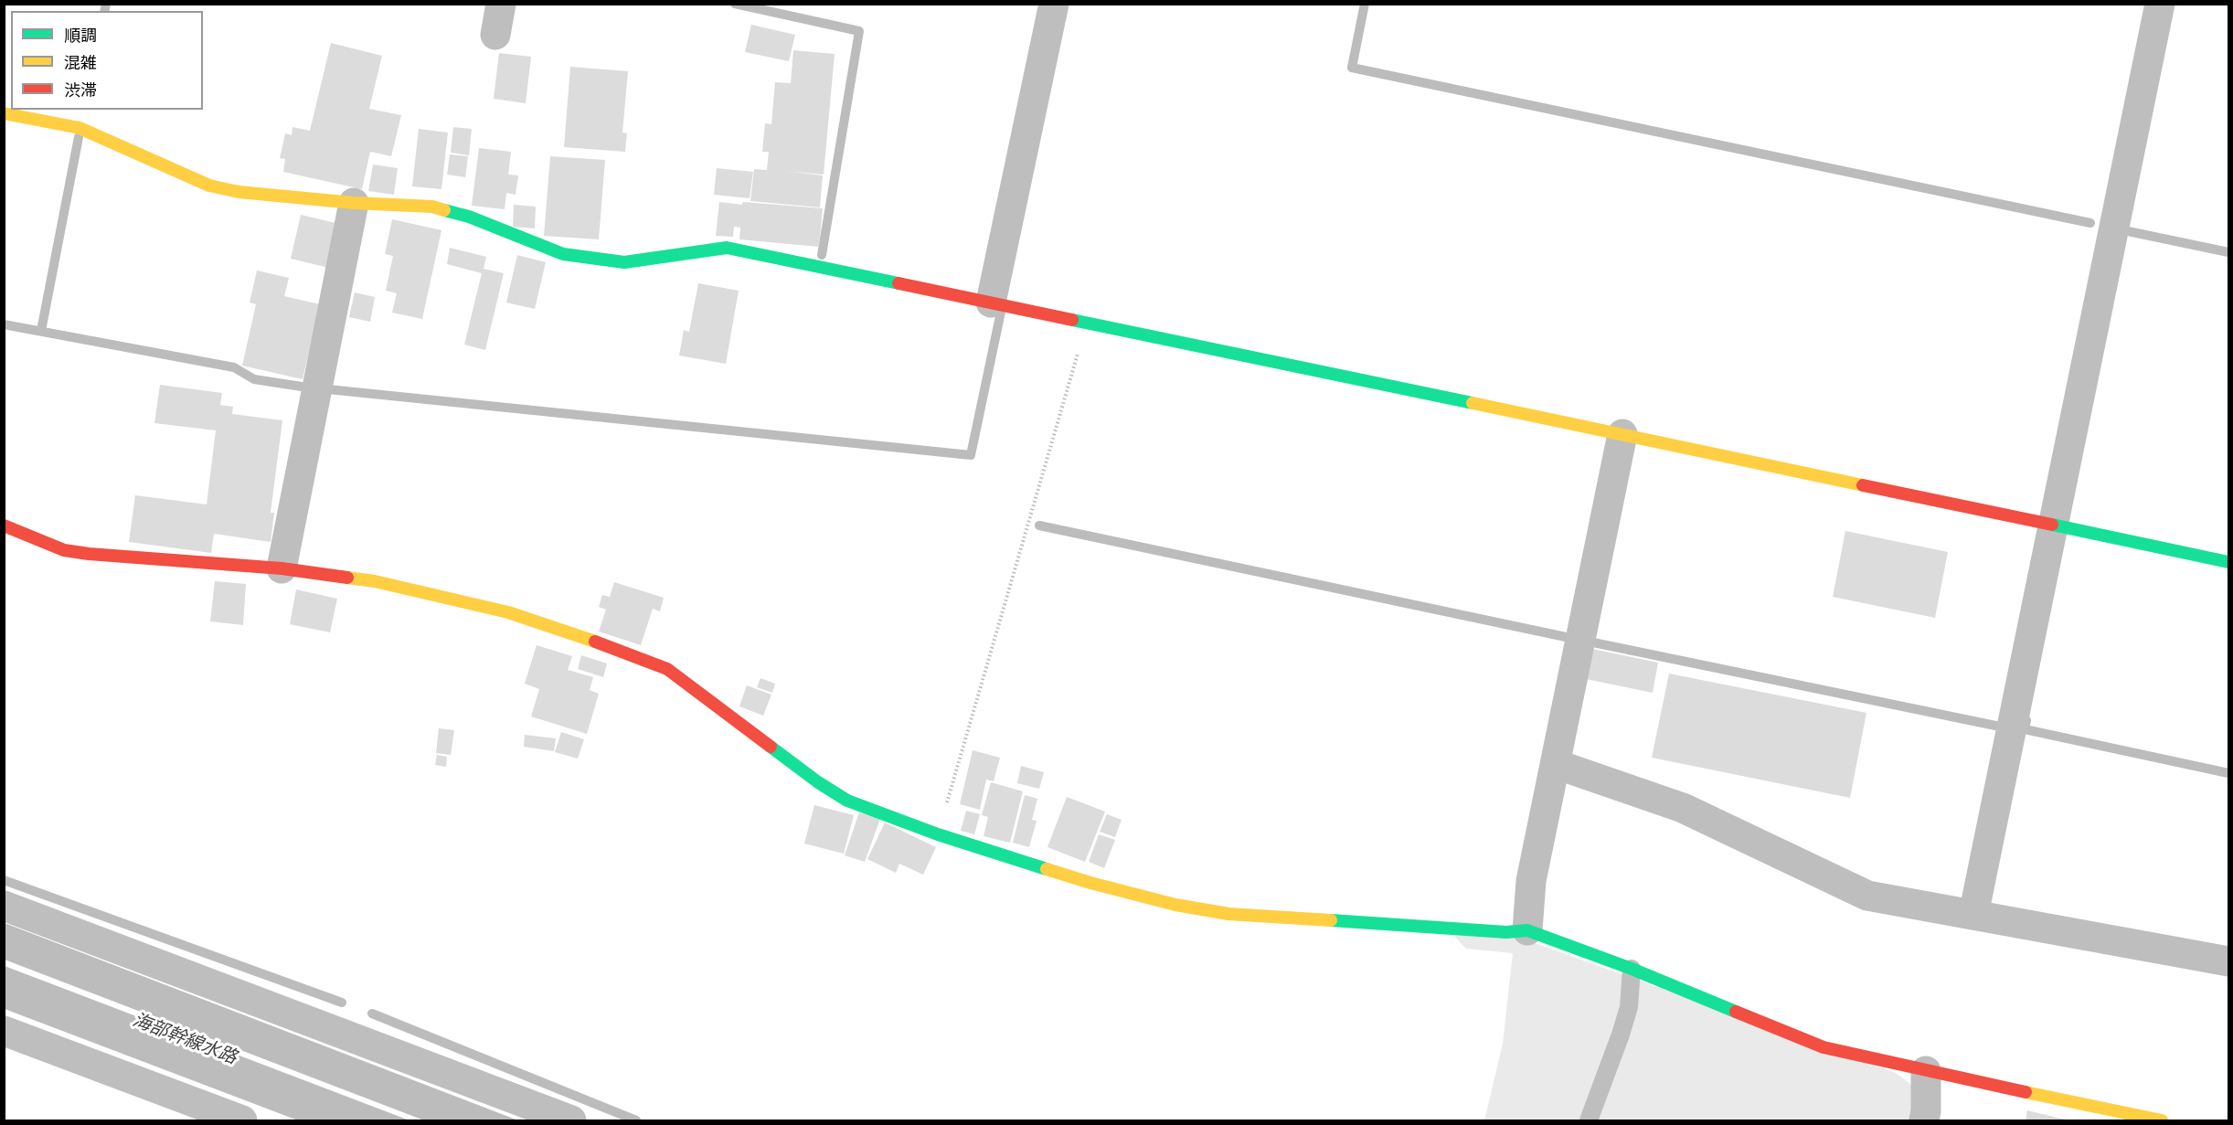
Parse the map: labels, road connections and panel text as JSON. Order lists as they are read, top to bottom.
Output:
{
  "water": ["海部幹線水路"],
  "legend": ["順調", "混雑", "渋滞"]
}
